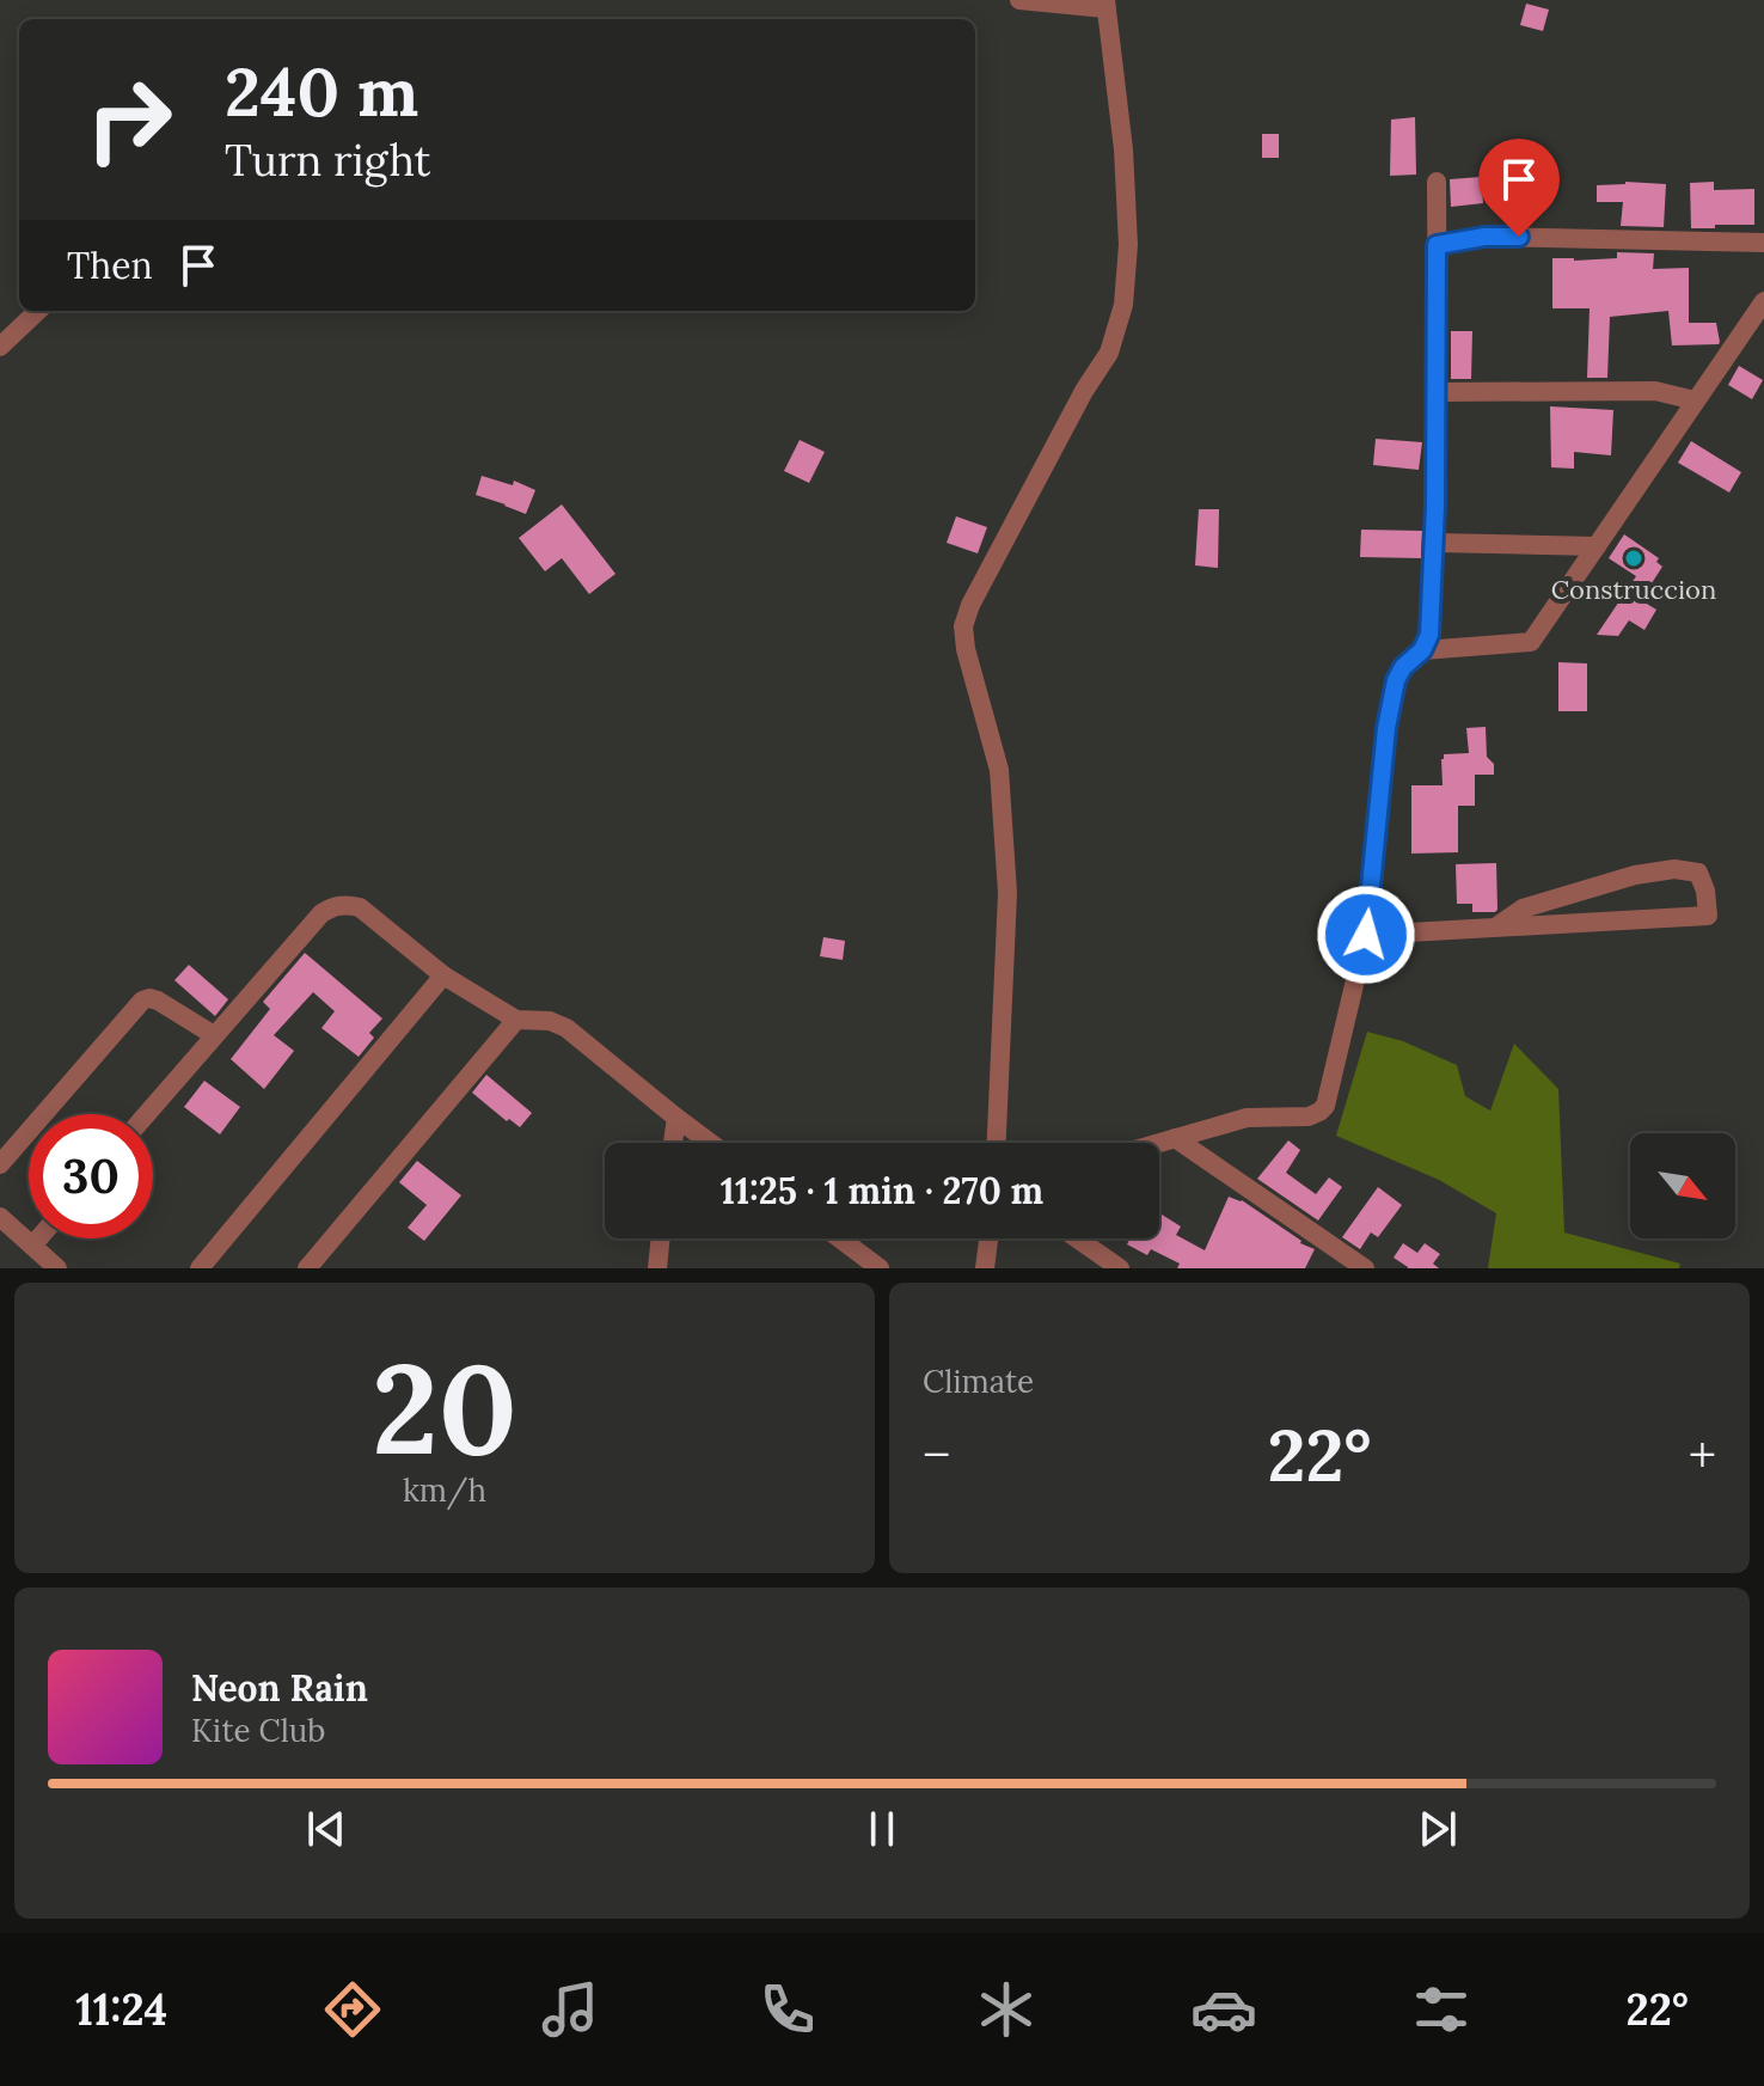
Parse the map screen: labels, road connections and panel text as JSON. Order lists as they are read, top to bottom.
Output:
{
  "places": ["Construccion"],
  "north": "bottom right",
  "page": {
    "turn": ["240 m", "Turn right"],
    "then": "Then",
    "limit": "30",
    "trip": "11:25 · 1 min · 270 m",
    "tile": [
      ["20", "km/h"],
      "Climate"
    ],
    "heat": ["−", "22°", "+"],
    "song": ["Neon Rain", "Kite Club"],
    "tabs": ["11:24", "22°"]
  }
}
